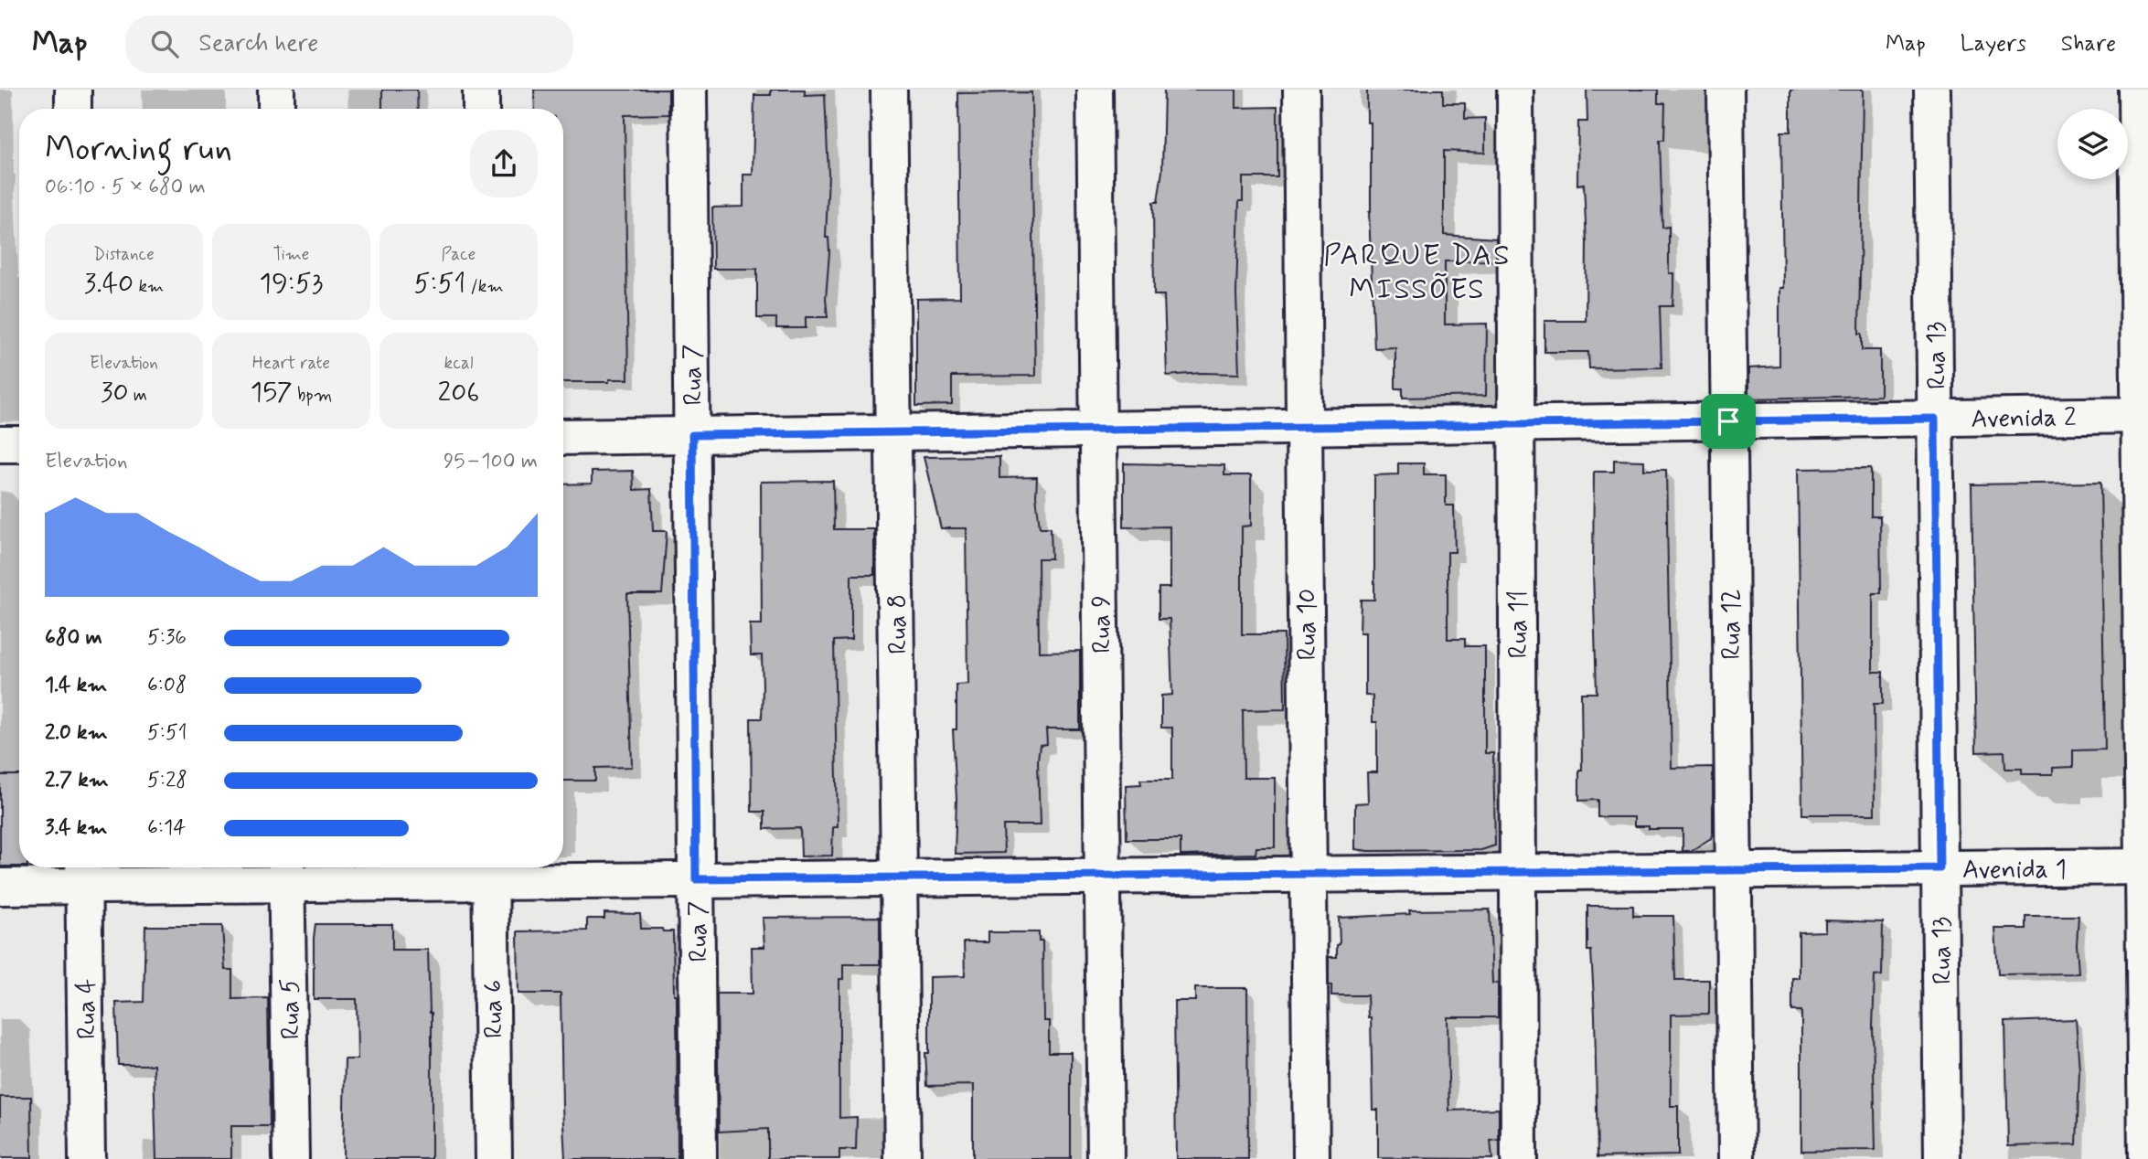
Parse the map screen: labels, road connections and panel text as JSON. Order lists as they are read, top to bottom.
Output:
{
  "streets": {
    "street": [
      "Rua 13",
      "Rua 7",
      "Avenida 2",
      "Rua 8",
      "Rua 9",
      "Rua 10",
      "Rua 11",
      "Rua 12",
      "Avenida 1",
      "Rua 4",
      "Rua 5",
      "Rua 6"
    ]
  },
  "crossings": [
    ["Rua 13", "Avenida 2"],
    ["Rua 13", "Avenida 1"],
    ["Rua 7", "Avenida 2"],
    ["Rua 7", "Avenida 1"],
    ["Avenida 2", "Rua 8"],
    ["Avenida 2", "Rua 9"],
    ["Avenida 2", "Rua 10"],
    ["Avenida 2", "Rua 11"],
    ["Avenida 2", "Rua 12"],
    ["Rua 8", "Avenida 1"],
    ["Rua 9", "Avenida 1"],
    ["Rua 10", "Avenida 1"],
    ["Rua 11", "Avenida 1"],
    ["Rua 12", "Avenida 1"],
    ["Avenida 1", "Rua 4"],
    ["Avenida 1", "Rua 5"],
    ["Avenida 1", "Rua 6"]
  ],
  "districts": ["PARQUE DAS MISSÕES"],
  "page": {
    "header": "Map",
    "search": "Search here",
    "nav": ["Map", "Layers", "Share"],
    "heading": ["Morning run", "06:10 · 5 × 680 m"],
    "stats": [
      ["Distance", "3.40 km"],
      ["Time", "19:53"],
      ["Pace", "5:51 /km"],
      ["Elevation", "30 m"],
      ["Heart rate", "157 bpm"],
      ["kcal", "206"]
    ],
    "chart": ["Elevation", "95–100 m"],
    "list": [
      {
        "name": "680 m",
        "note": "5:36"
      },
      {
        "name": "1.4 km",
        "note": "6:08"
      },
      {
        "name": "2.0 km",
        "note": "5:51"
      },
      {
        "name": "2.7 km",
        "note": "5:28"
      },
      {
        "name": "3.4 km",
        "note": "6:14"
      }
    ]
  }
}
